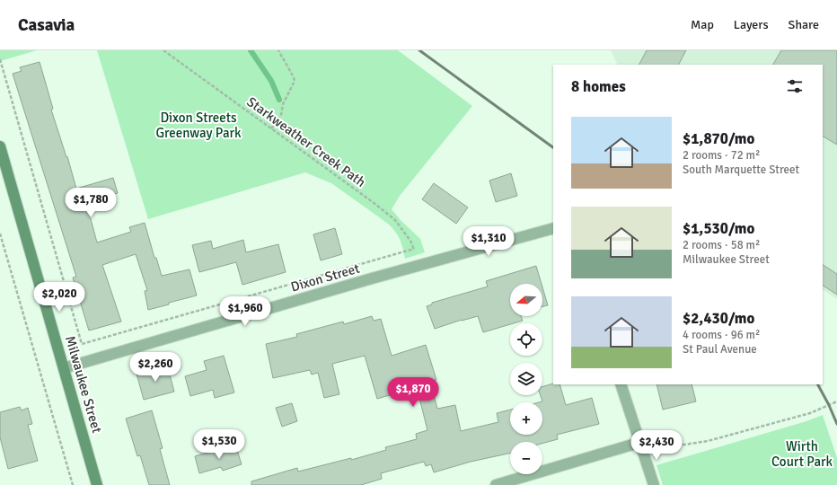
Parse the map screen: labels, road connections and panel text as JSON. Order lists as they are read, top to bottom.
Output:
{
  "streets": {
    "street": ["Dixon Street", "Milwaukee Street"],
    "path": ["Starkweather Creek Path"]
  },
  "crossings": [
    ["Starkweather Creek Path", "Dixon Street"],
    ["Dixon Street", "Milwaukee Street"]
  ],
  "parks": ["Dixon Streets Greenway Park", "Wirth Court Park"],
  "north": "left",
  "page": {
    "header": "Casavia",
    "nav": ["Map", "Layers", "Share"],
    "heading": "8 homes",
    "list": [
      {
        "name": "$1,870/mo",
        "note": "2 rooms · 72 m² · South Marquette Street"
      },
      {
        "name": "$1,530/mo",
        "note": "2 rooms · 58 m² · Milwaukee Street"
      },
      {
        "name": "$2,430/mo",
        "note": "4 rooms · 96 m² · St Paul Avenue"
      }
    ],
    "price": [
      "$1,780",
      "$1,310",
      "$2,020",
      "$1,960",
      "$2,260",
      "$1,870",
      "$1,530",
      "$2,430"
    ],
    "map_buttons": ["+", "−"]
  }
}
